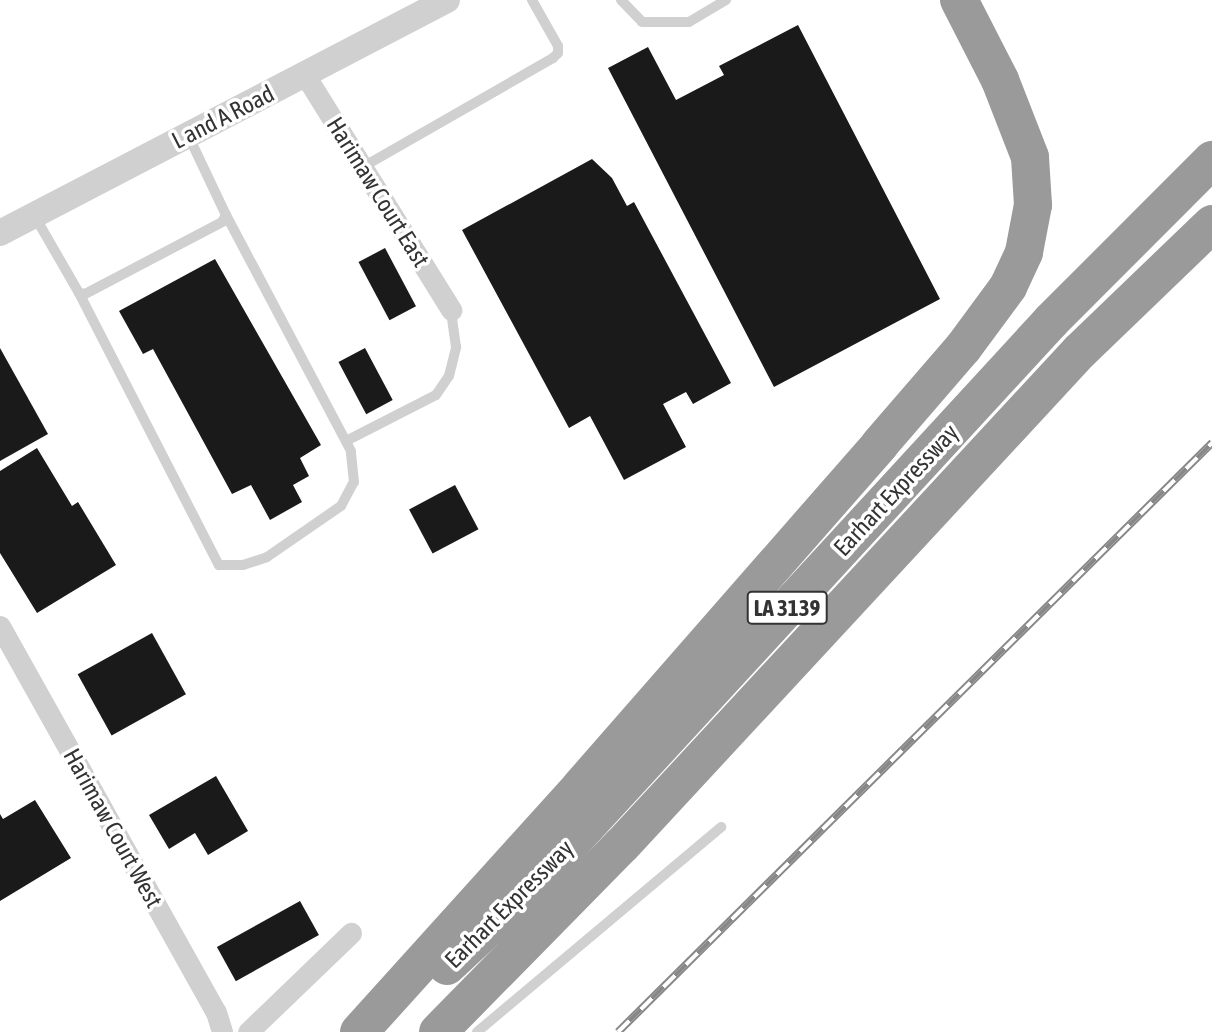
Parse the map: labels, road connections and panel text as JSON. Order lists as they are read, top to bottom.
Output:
{
  "streets": {
    "highway": ["Earhart Expressway", "LA 3139"],
    "street": ["L and A Road", "Harimaw Court East", "Harimaw Court West"]
  },
  "crossings": [
    ["L and A Road", "Harimaw Court East"]
  ]
}
